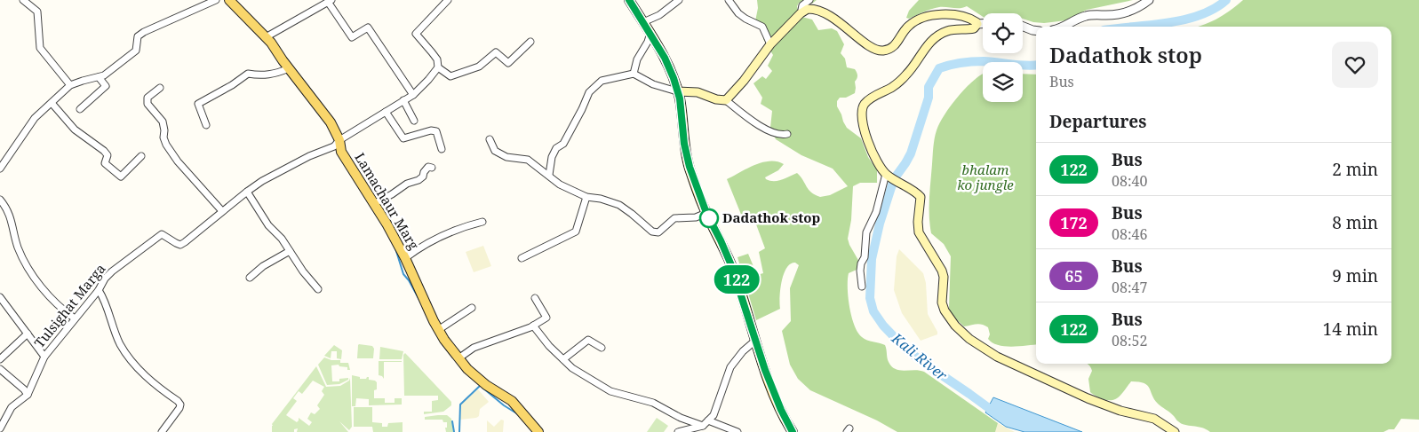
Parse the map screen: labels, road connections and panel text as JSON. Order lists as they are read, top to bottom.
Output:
{
  "streets": {
    "main road": ["Lamachaur Marg"],
    "street": ["Tulsighat Marga"]
  },
  "crossings": [
    ["Lamachaur Marg", "Tulsighat Marga"]
  ],
  "water": ["Kali River"],
  "parks": ["bhalam ko jungle"],
  "places": ["Dadathok stop"],
  "lines": ["bus line 122"],
  "page": {
    "on_map": "122",
    "heading": [
      ["Dadathok stop", "Bus"],
      "Departures"
    ],
    "list": [
      {
        "mark": "122",
        "name": "Bus",
        "note": "08:40",
        "value": "2 min"
      },
      {
        "mark": "172",
        "name": "Bus",
        "note": "08:46",
        "value": "8 min"
      },
      {
        "mark": "65",
        "name": "Bus",
        "note": "08:47",
        "value": "9 min"
      },
      {
        "mark": "122",
        "name": "Bus",
        "note": "08:52",
        "value": "14 min"
      }
    ]
  }
}
